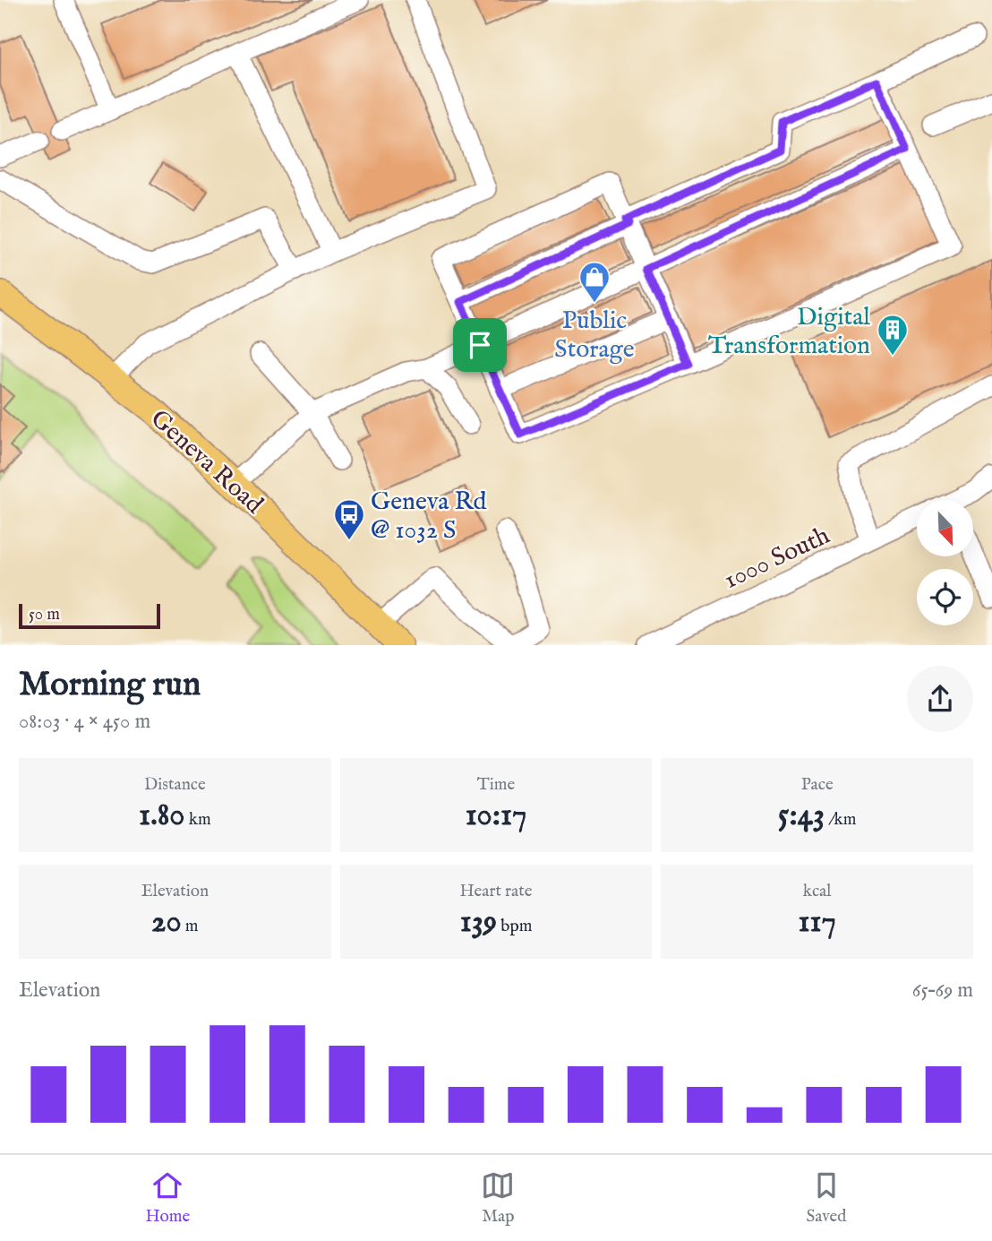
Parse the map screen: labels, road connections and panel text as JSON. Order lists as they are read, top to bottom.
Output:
{
  "streets": {
    "main road": ["Geneva Road"],
    "street": ["1000 South"]
  },
  "places": {
    "shop": ["Public Storage"],
    "building": ["Digital Transformation"],
    "bus stop": ["Geneva Rd @ 1032 S"]
  },
  "scale_bar": "50 m",
  "north": "bottom right",
  "page": {
    "scale": "50 m",
    "heading": ["Morning run", "08:03 · 4 × 450 m"],
    "stats": [
      ["Distance", "1.80 km"],
      ["Time", "10:17"],
      ["Pace", "5:43 /km"],
      ["Elevation", "20 m"],
      ["Heart rate", "139 bpm"],
      ["kcal", "117"]
    ],
    "chart": ["Elevation", "65–69 m"],
    "tabs": ["Home", "Map", "Saved"]
  }
}
